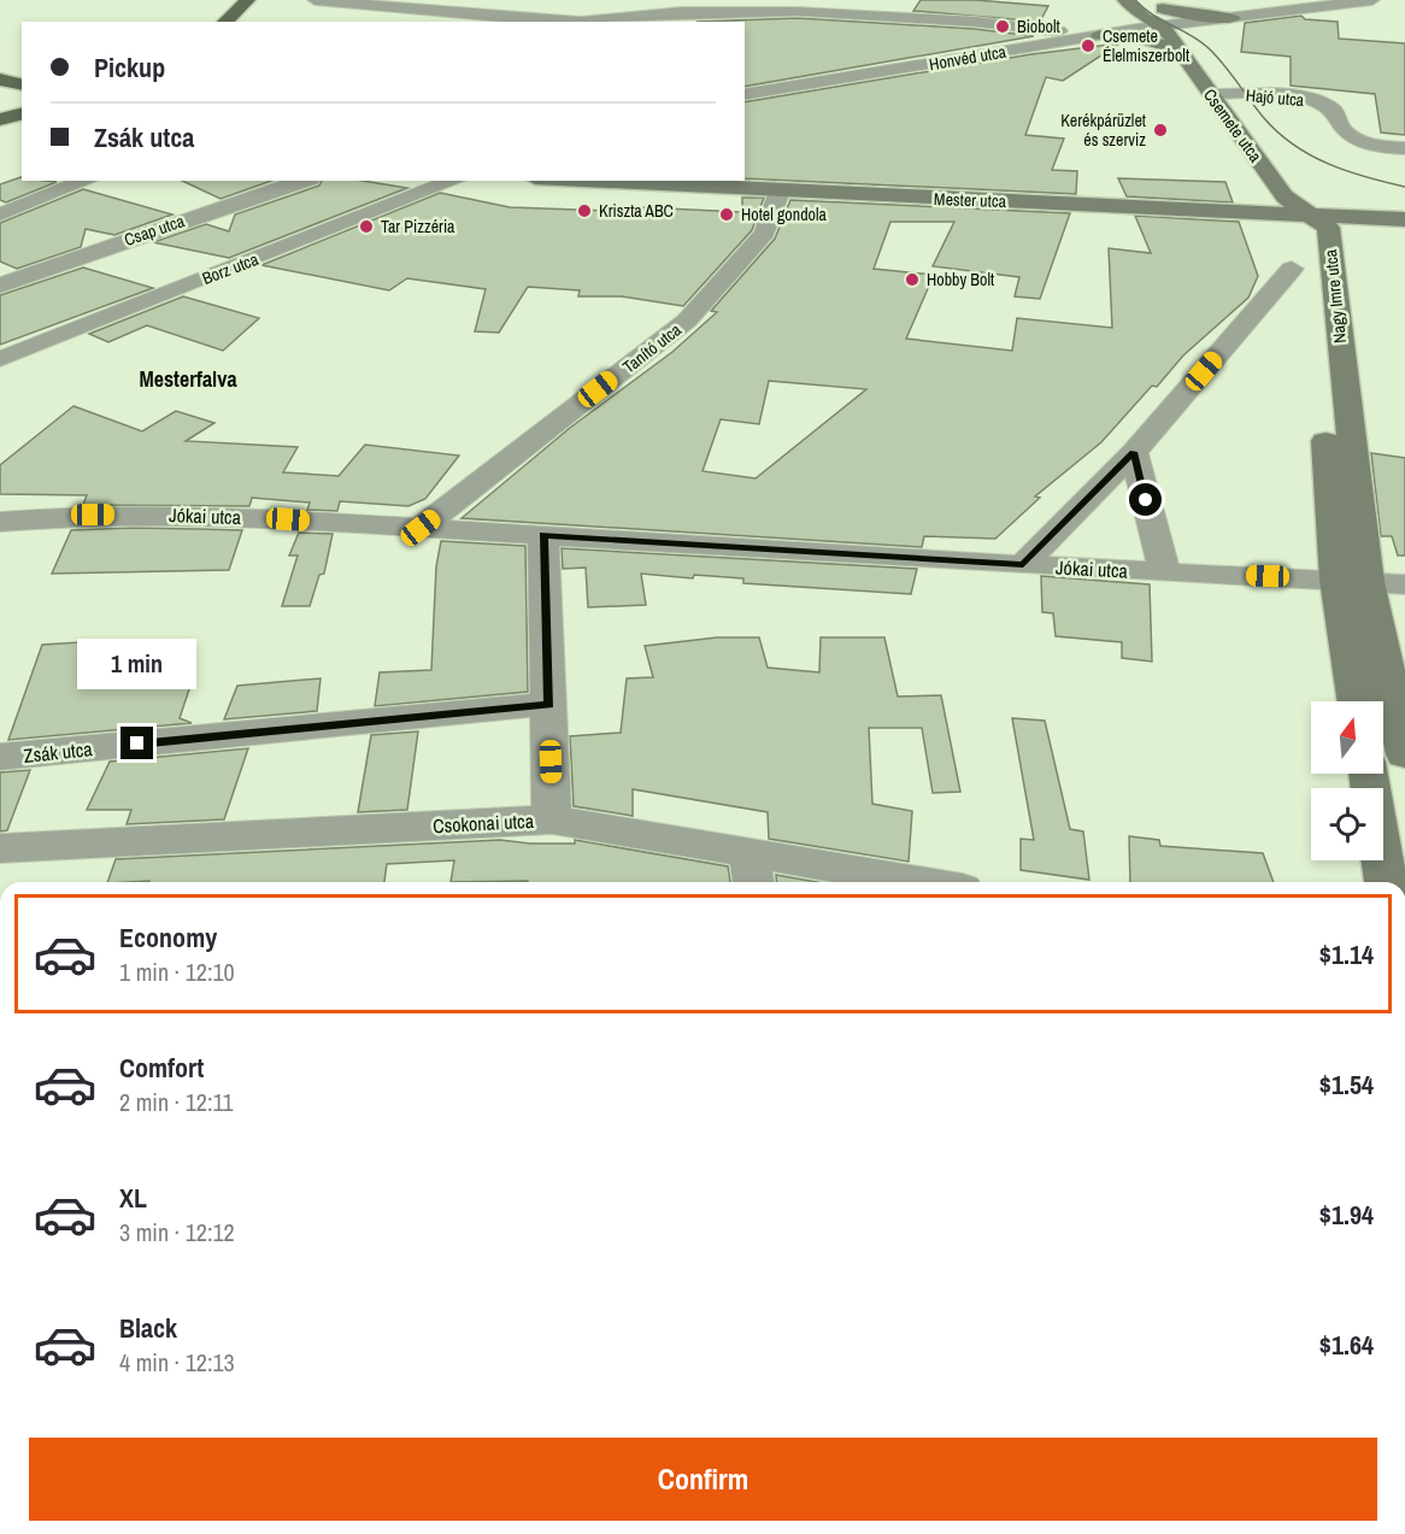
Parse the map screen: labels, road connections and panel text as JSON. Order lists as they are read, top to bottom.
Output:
{
  "streets": {
    "street": [
      "Honvéd utca",
      "Hajó utca",
      "Csemete utca",
      "Mester utca",
      "Csap utca",
      "Borz utca",
      "Nagy Imre utca",
      "Tanító utca",
      "Jókai utca",
      "Zsák utca",
      "Csokonai utca"
    ]
  },
  "crossings": [
    ["Honvéd utca", "Csemete utca"],
    ["Hajó utca", "Csemete utca"],
    ["Csemete utca", "Mester utca"],
    ["Csemete utca", "Nagy Imre utca"],
    ["Mester utca", "Nagy Imre utca"],
    ["Mester utca", "Tanító utca"],
    ["Nagy Imre utca", "Jókai utca"],
    ["Tanító utca", "Jókai utca"]
  ],
  "districts": ["Mesterfalva"],
  "places": [
    "Biobolt",
    "Csemete Élelmiszerbolt",
    "Kerékpárüzlet és szerviz",
    "Kriszta ABC",
    "Hotel gondola",
    "Tar Pizzéria",
    "Hobby Bolt"
  ],
  "north": "top",
  "page": {
    "banner": ["Pickup", "Zsák utca"],
    "bubble": "1 min",
    "list": [
      {
        "name": "Economy",
        "note": "1 min · 12:10",
        "value": "$1.14"
      },
      {
        "name": "Comfort",
        "note": "2 min · 12:11",
        "value": "$1.54"
      },
      {
        "name": "XL",
        "note": "3 min · 12:12",
        "value": "$1.94"
      },
      {
        "name": "Black",
        "note": "4 min · 12:13",
        "value": "$1.64"
      }
    ],
    "buttons": "Confirm"
  }
}
